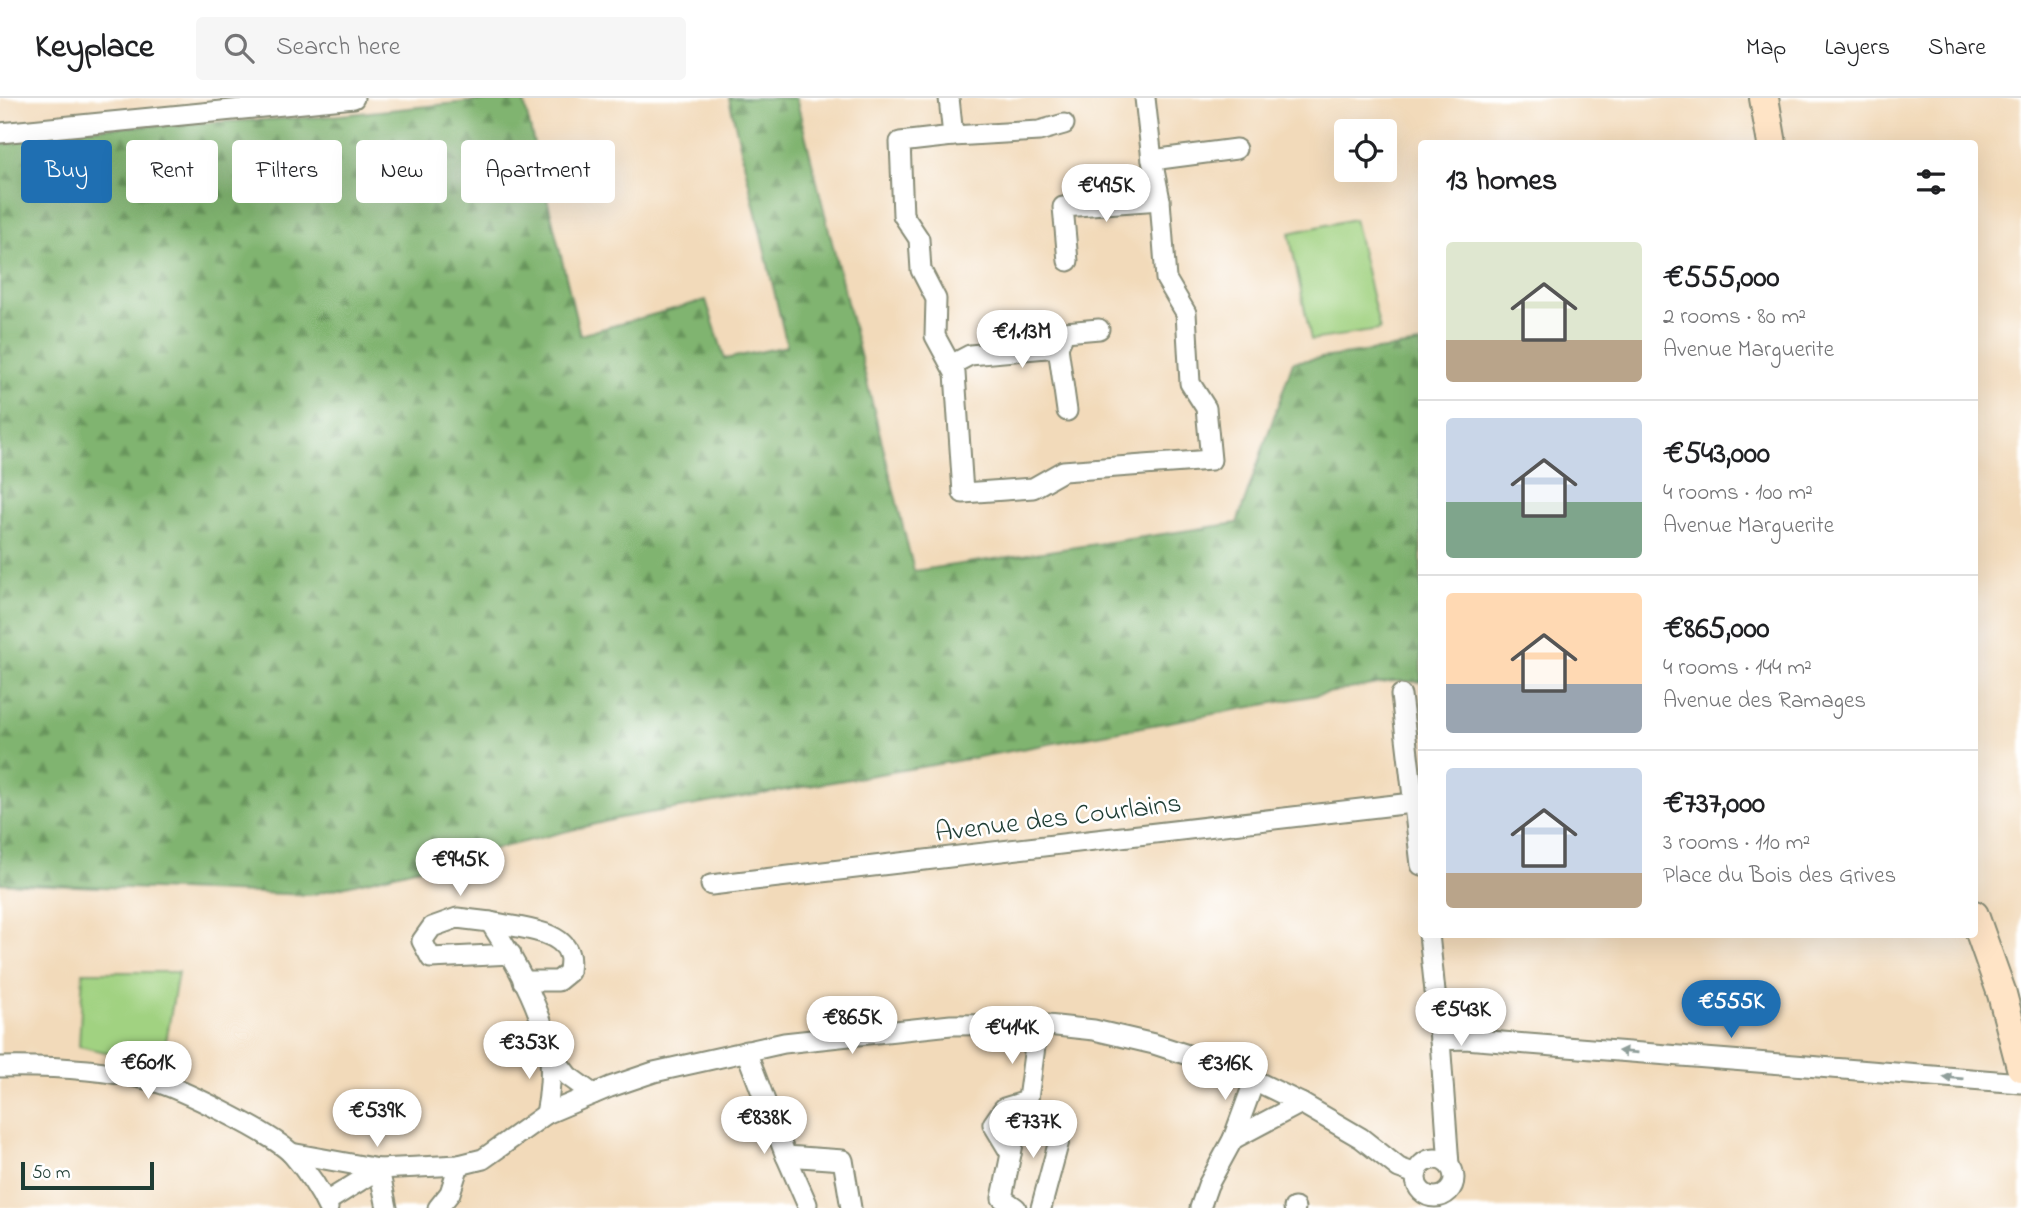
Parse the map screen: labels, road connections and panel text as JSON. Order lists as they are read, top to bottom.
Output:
{
  "streets": {
    "street": ["Avenue des Courlains"]
  },
  "scale_bar": "50 m",
  "page": {
    "header": "Keyplace",
    "search": "Search here",
    "nav": ["Map", "Layers", "Share"],
    "chip": [
      "Buy",
      "Rent",
      "Filters",
      "New",
      "Apartment"
    ],
    "heading": "13 homes",
    "price": [
      "€495K",
      "€1.13M",
      "€945K",
      "€555K",
      "€543K",
      "€865K",
      "€414K",
      "€353K",
      "€601K",
      "€316K",
      "€539K",
      "€838K",
      "€737K"
    ],
    "list": [
      {
        "name": "€555,000",
        "note": "2 rooms · 80 m² · Avenue Marguerite"
      },
      {
        "name": "€543,000",
        "note": "4 rooms · 100 m² · Avenue Marguerite"
      },
      {
        "name": "€865,000",
        "note": "4 rooms · 144 m² · Avenue des Ramages"
      },
      {
        "name": "€737,000",
        "note": "3 rooms · 110 m² · Place du Bois des Grives"
      }
    ],
    "scale": "50 m"
  }
}
